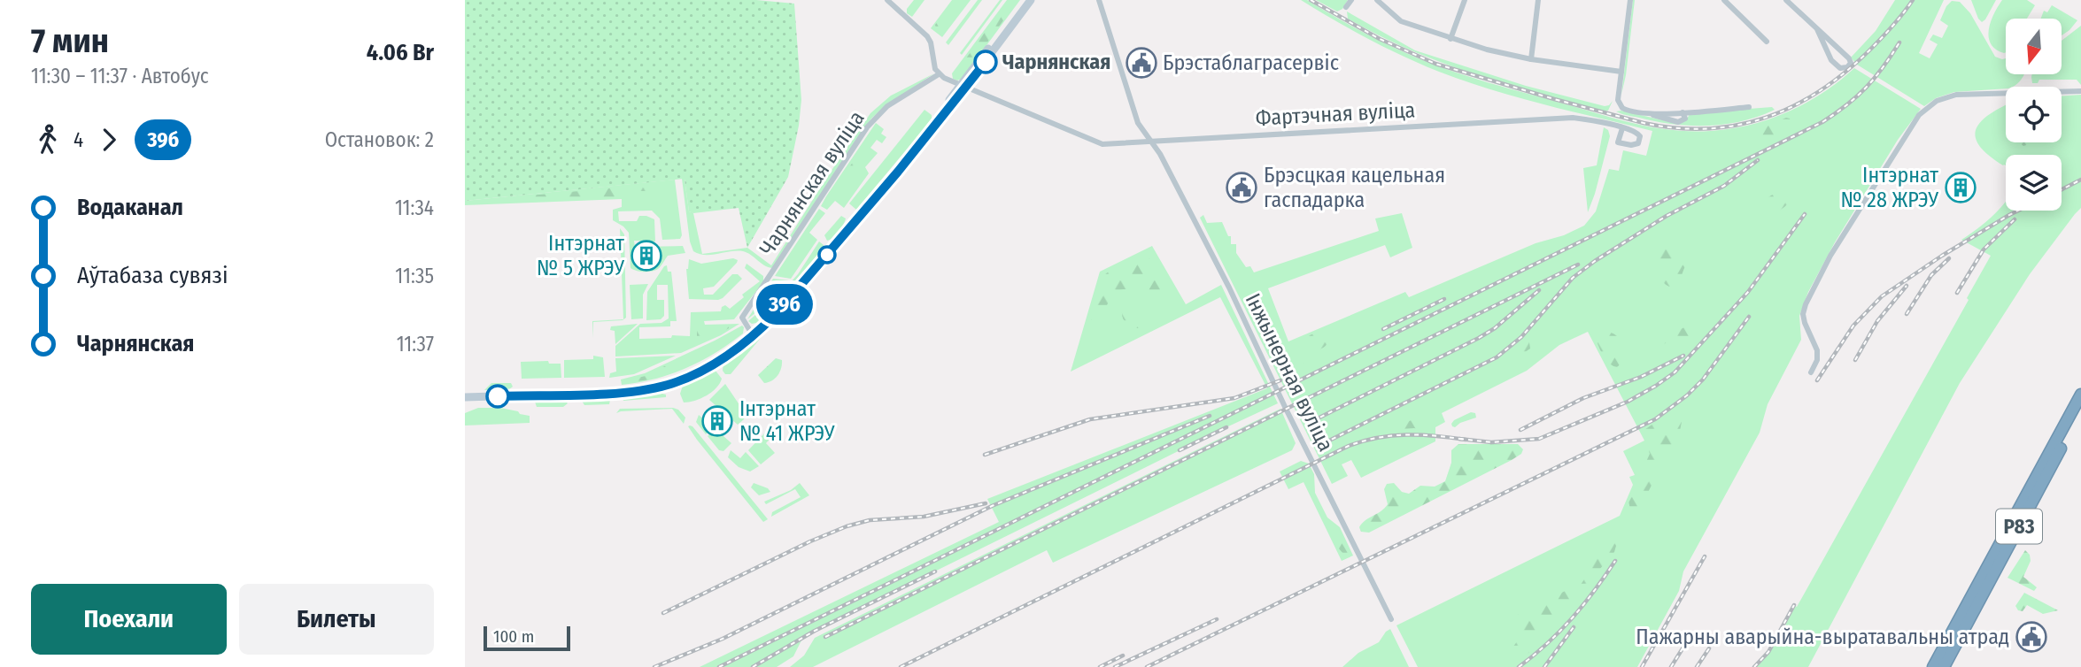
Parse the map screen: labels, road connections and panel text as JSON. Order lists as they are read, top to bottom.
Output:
{
  "streets": {
    "highway": ["Р83"],
    "street": ["Фартэчная вуліца", "Чарнянская вуліца", "Інжынерная вуліца"]
  },
  "crossings": [
    ["Фартэчная вуліца", "Інжынерная вуліца"]
  ],
  "places": {
    "other": ["Чарнянская"],
    "public building": ["Брэстаблаграсервіс", "Брэсцкая кацельная гаспадарка", "Пажарны аварыйна-выратавальны атрад"],
    "building": ["Інтэрнат № 28 ЖРЭУ", "Інтэрнат № 5 ЖРЭУ", "Інтэрнат № 41 ЖРЭУ"]
  },
  "lines": ["bus line 39б"],
  "scale_bar": "100 m",
  "north": "bottom",
  "page": {
    "heading": ["7 мин", "11:30 – 11:37 · Автобус", "4.06 Br"],
    "on_map": "39б",
    "legs": ["4", "39б", "Остановок: 2"],
    "list": [
      {
        "name": "Водаканал",
        "value": "11:34"
      },
      {
        "name": "Аўтабаза сувязі",
        "value": "11:35"
      },
      {
        "name": "Чарнянская",
        "value": "11:37"
      }
    ],
    "buttons": ["Поехали", "Билеты"],
    "scale": "100 m"
  }
}
